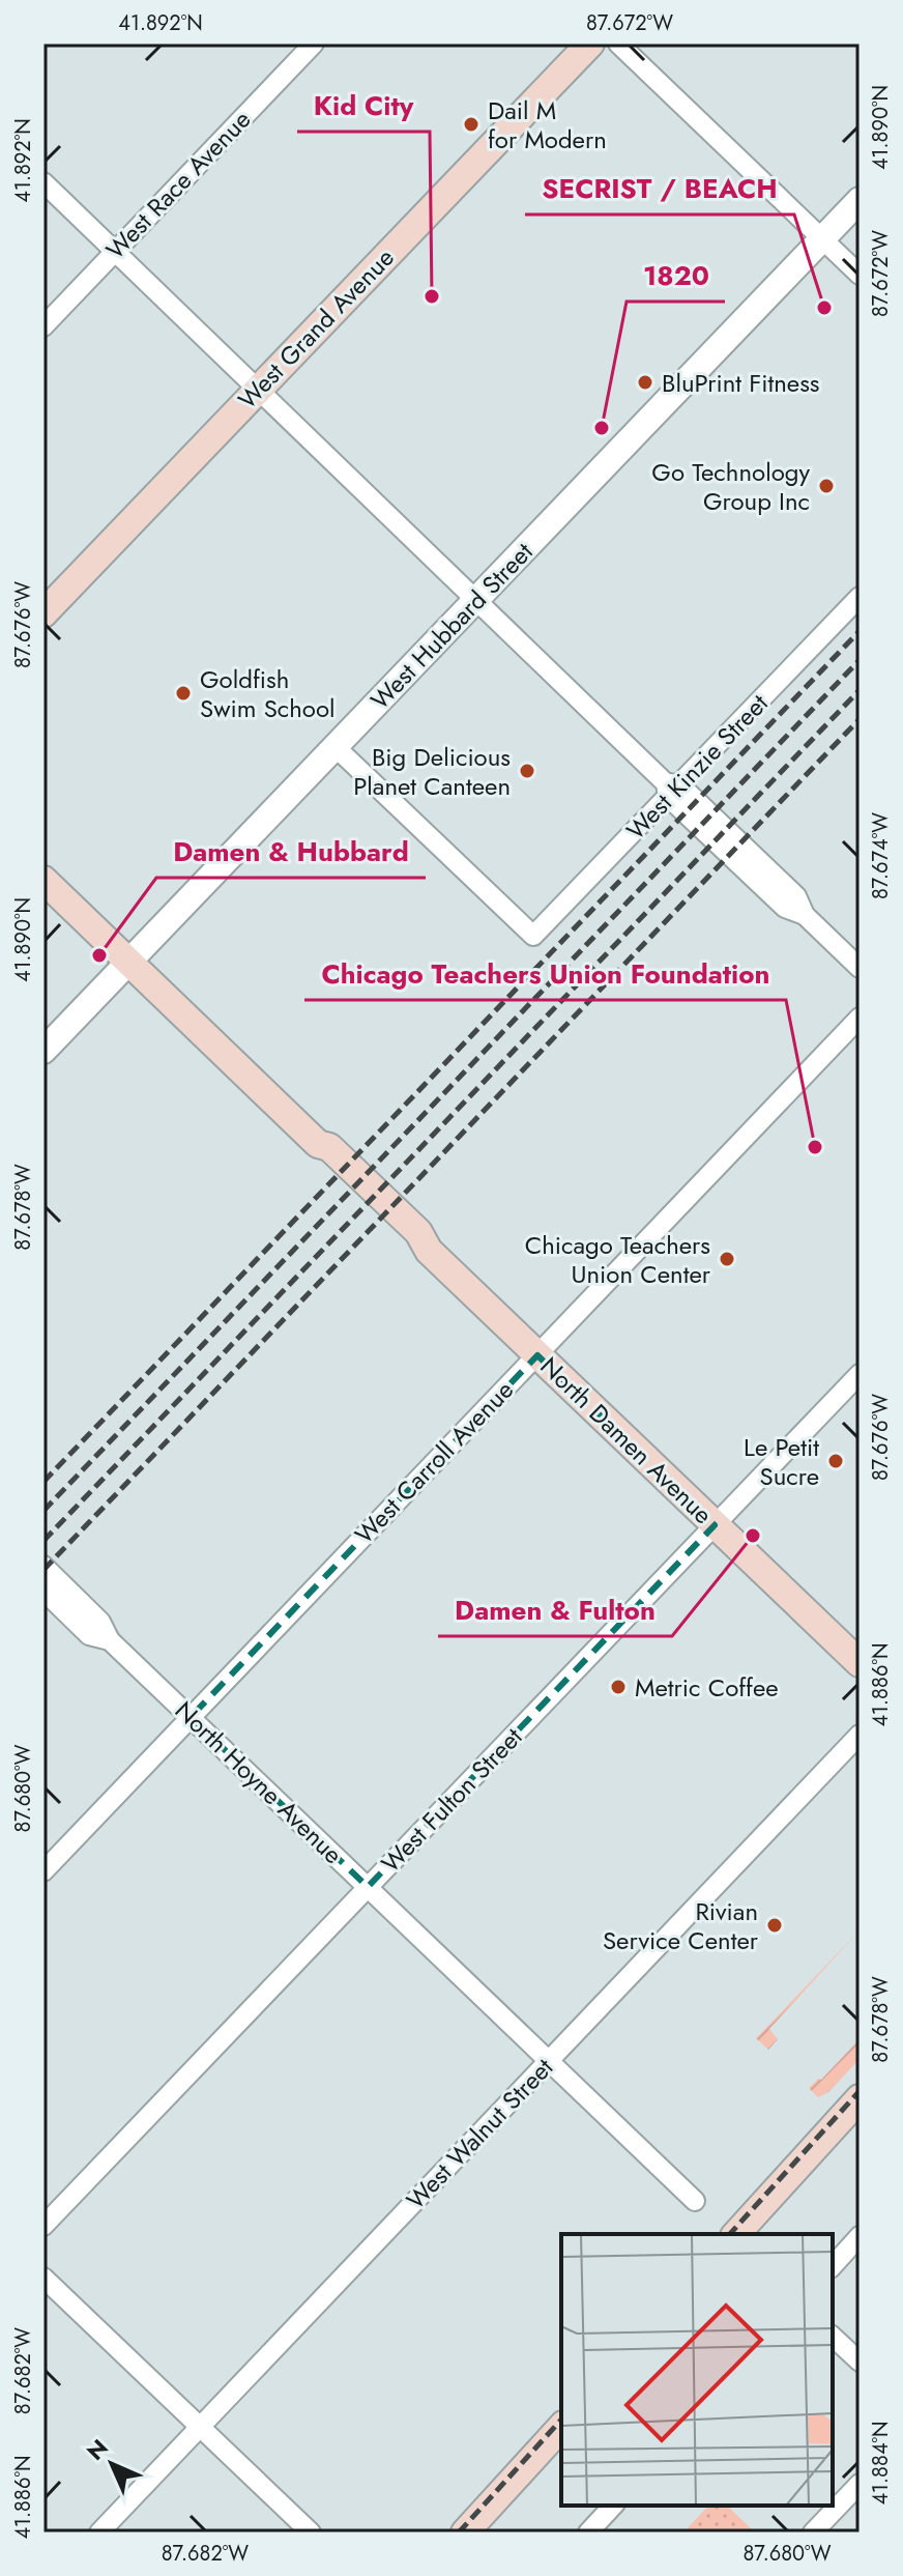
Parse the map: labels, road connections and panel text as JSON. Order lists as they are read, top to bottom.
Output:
{
  "streets": {
    "main road": ["West Grand Avenue", "North Damen Avenue"],
    "street": [
      "West Race Avenue",
      "West Hubbard Street",
      "West Kinzie Street",
      "West Carroll Avenue",
      "North Hoyne Avenue",
      "West Fulton Street",
      "West Walnut Street"
    ]
  },
  "crossings": [
    ["West Hubbard Street", "West Kinzie Street"],
    ["West Hubbard Street", "North Damen Avenue"],
    ["North Damen Avenue", "West Carroll Avenue"],
    ["North Damen Avenue", "West Fulton Street"],
    ["West Carroll Avenue", "North Hoyne Avenue"],
    ["North Hoyne Avenue", "West Fulton Street"],
    ["North Hoyne Avenue", "West Walnut Street"]
  ],
  "places": [
    "Dail M for Modern",
    "Kid City",
    "SECRIST / BEACH",
    "BluPrint Fitness",
    "1820",
    "Go Technology Group Inc",
    "Goldfish Swim School",
    "Big Delicious Planet Canteen",
    "Damen & Hubbard",
    "Chicago Teachers Union Foundation",
    "Chicago Teachers Union Center",
    "Le Petit Sucre",
    "Damen & Fulton",
    "Metric Coffee",
    "Rivian Service Center"
  ],
  "north": "top left",
  "coordinates": [
    "41.892°N",
    "87.672°W",
    "41.890°N",
    "87.676°W",
    "87.674°W",
    "87.678°W",
    "41.886°N",
    "87.680°W",
    "87.682°W",
    "41.884°N"
  ]
}
